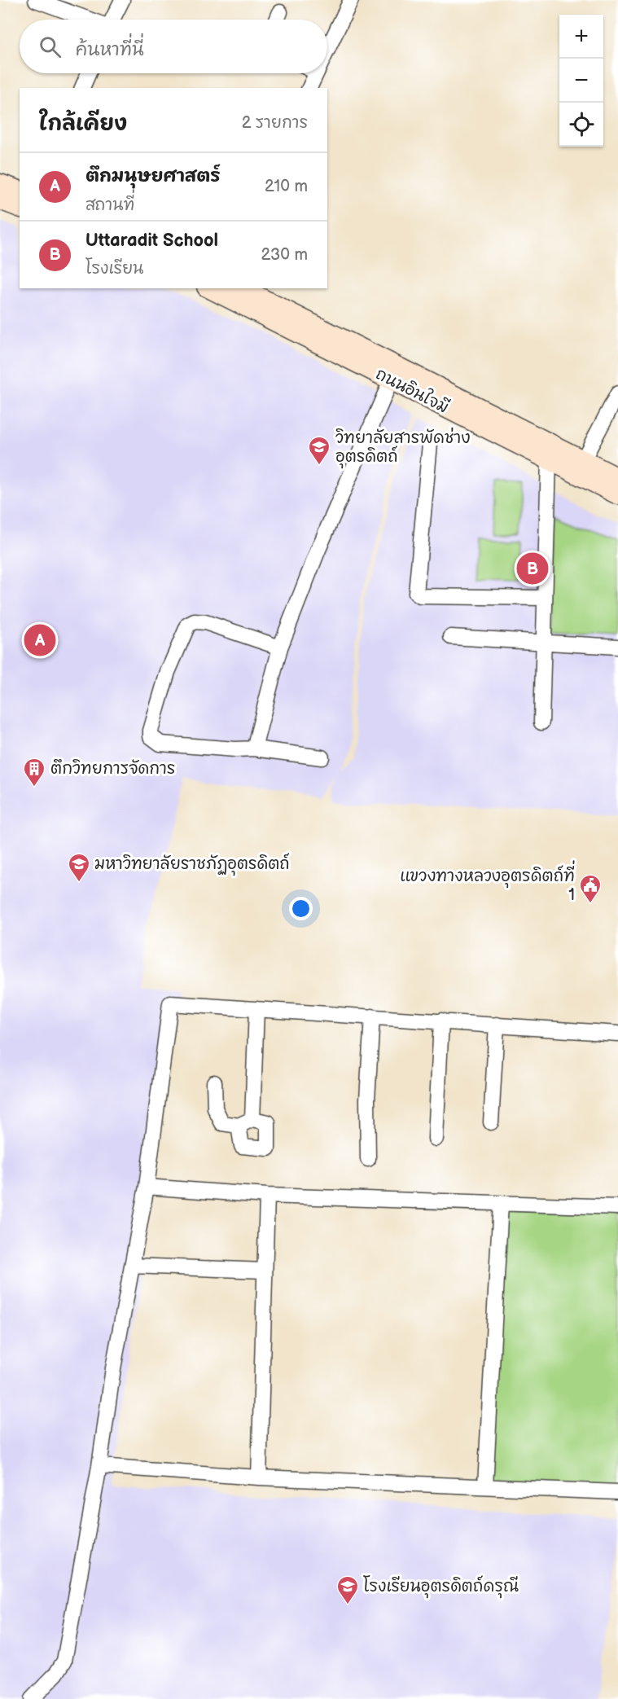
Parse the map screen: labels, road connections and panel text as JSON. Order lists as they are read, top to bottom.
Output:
{
  "streets": {
    "main road": ["ถนนอินใจมี"]
  },
  "places": {
    "school or university": ["วิทยาลัยสารพัดช่าง อุตรดิตถ์", "มหาวิทยาลัยราชภัฏอุตรดิตถ์", "โรงเรียนอุตรดิตถ์ดรุณี"],
    "building": ["ตึกวิทยการจัดการ"],
    "public building": ["แขวงทางหลวงอุตรดิตถ์ที่ 1"]
  },
  "page": {
    "map_buttons": ["+", "−"],
    "search": "ค้นหาที่นี่",
    "heading": ["ใกล้เคียง", "2 รายการ"],
    "list": [
      {
        "mark": "A",
        "name": "ตึกมนุษยศาสตร์",
        "note": "สถานที่",
        "value": "210 m"
      },
      {
        "mark": "B",
        "name": "Uttaradit School",
        "note": "โรงเรียน",
        "value": "230 m"
      }
    ],
    "pins": ["B", "A"]
  }
}
